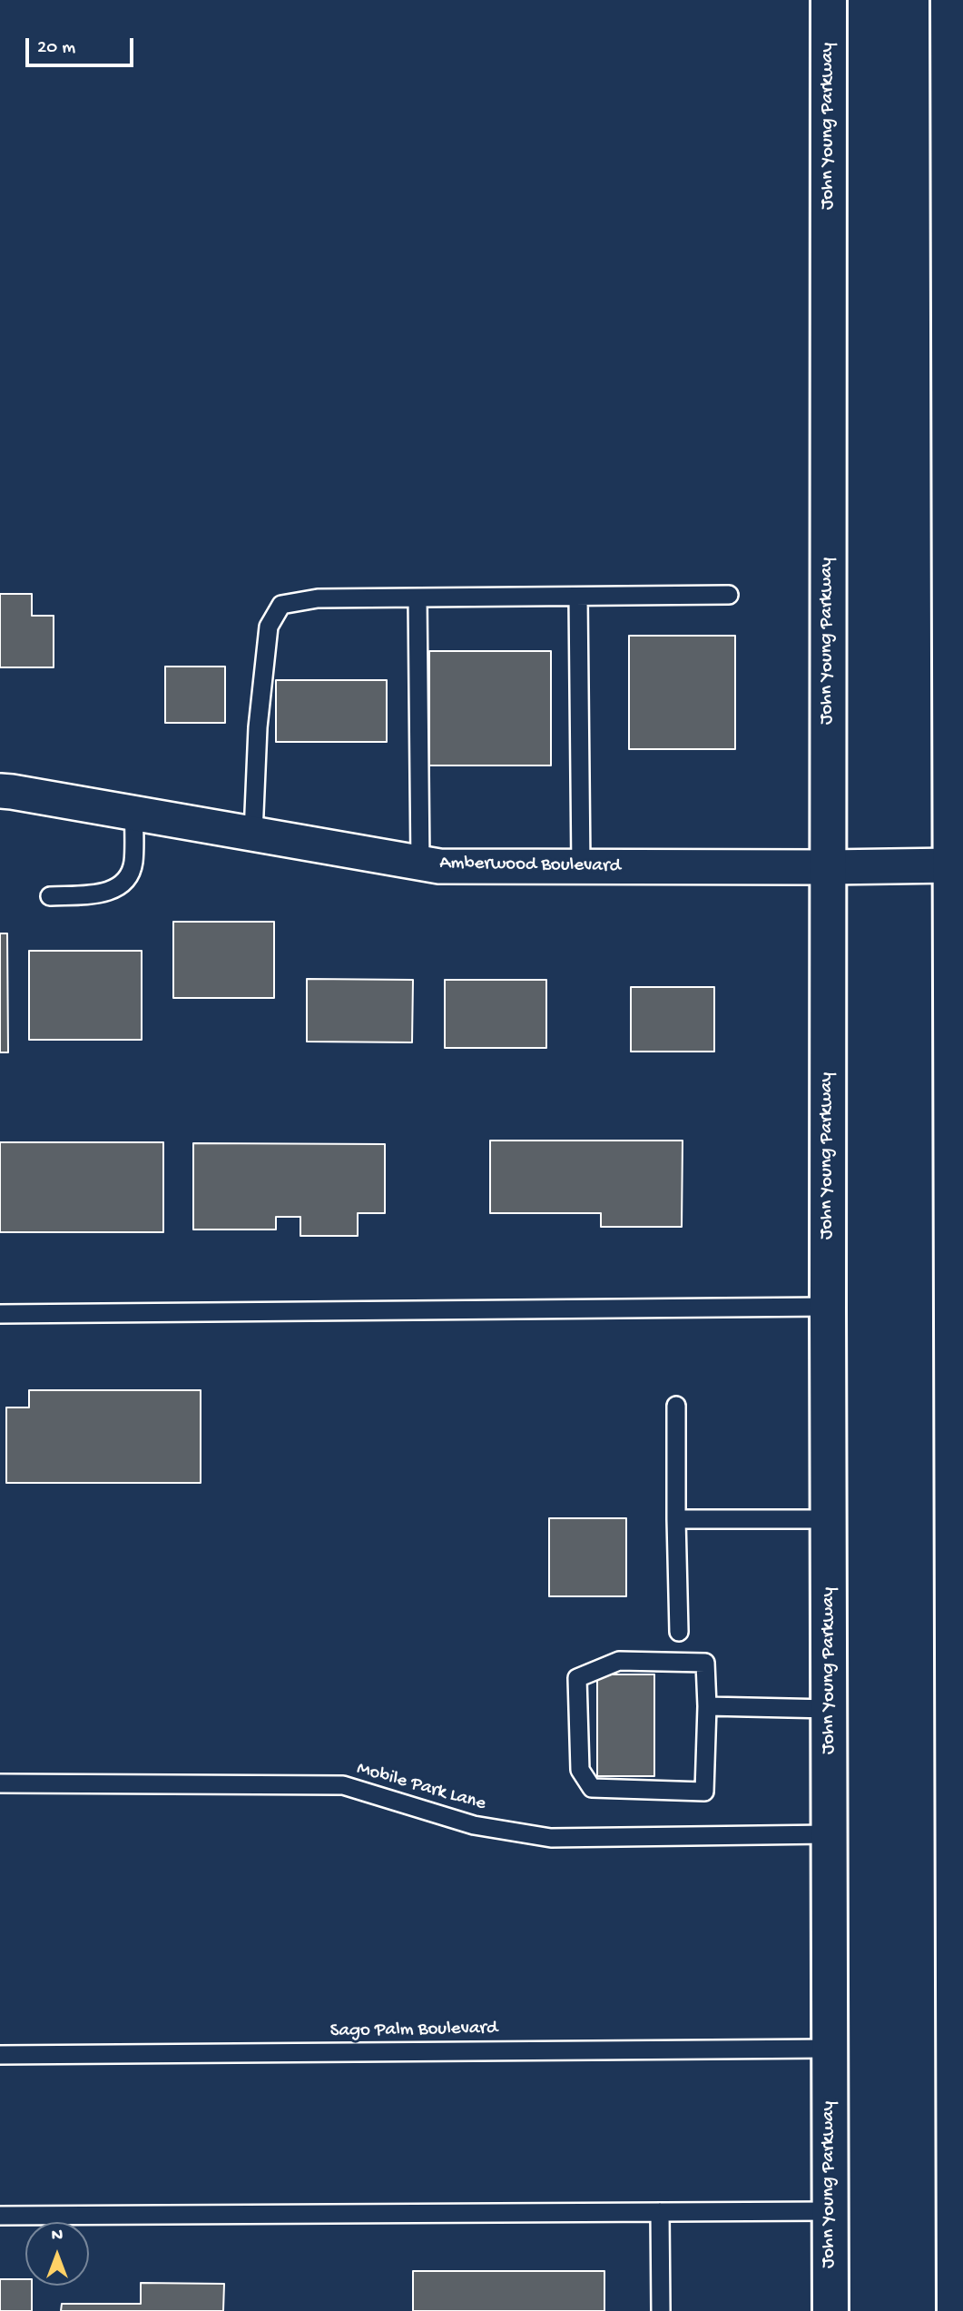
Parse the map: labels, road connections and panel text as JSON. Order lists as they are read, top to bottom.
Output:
{
  "streets": {
    "highway": ["John Young Parkway"],
    "street": ["Amberwood Boulevard"],
    "lane": ["Mobile Park Lane", "Sago Palm Boulevard"]
  },
  "crossings": [
    ["John Young Parkway", "Amberwood Boulevard"],
    ["John Young Parkway", "Mobile Park Lane"],
    ["John Young Parkway", "Sago Palm Boulevard"]
  ],
  "scale_bar": "20 m",
  "north": "top"
}
